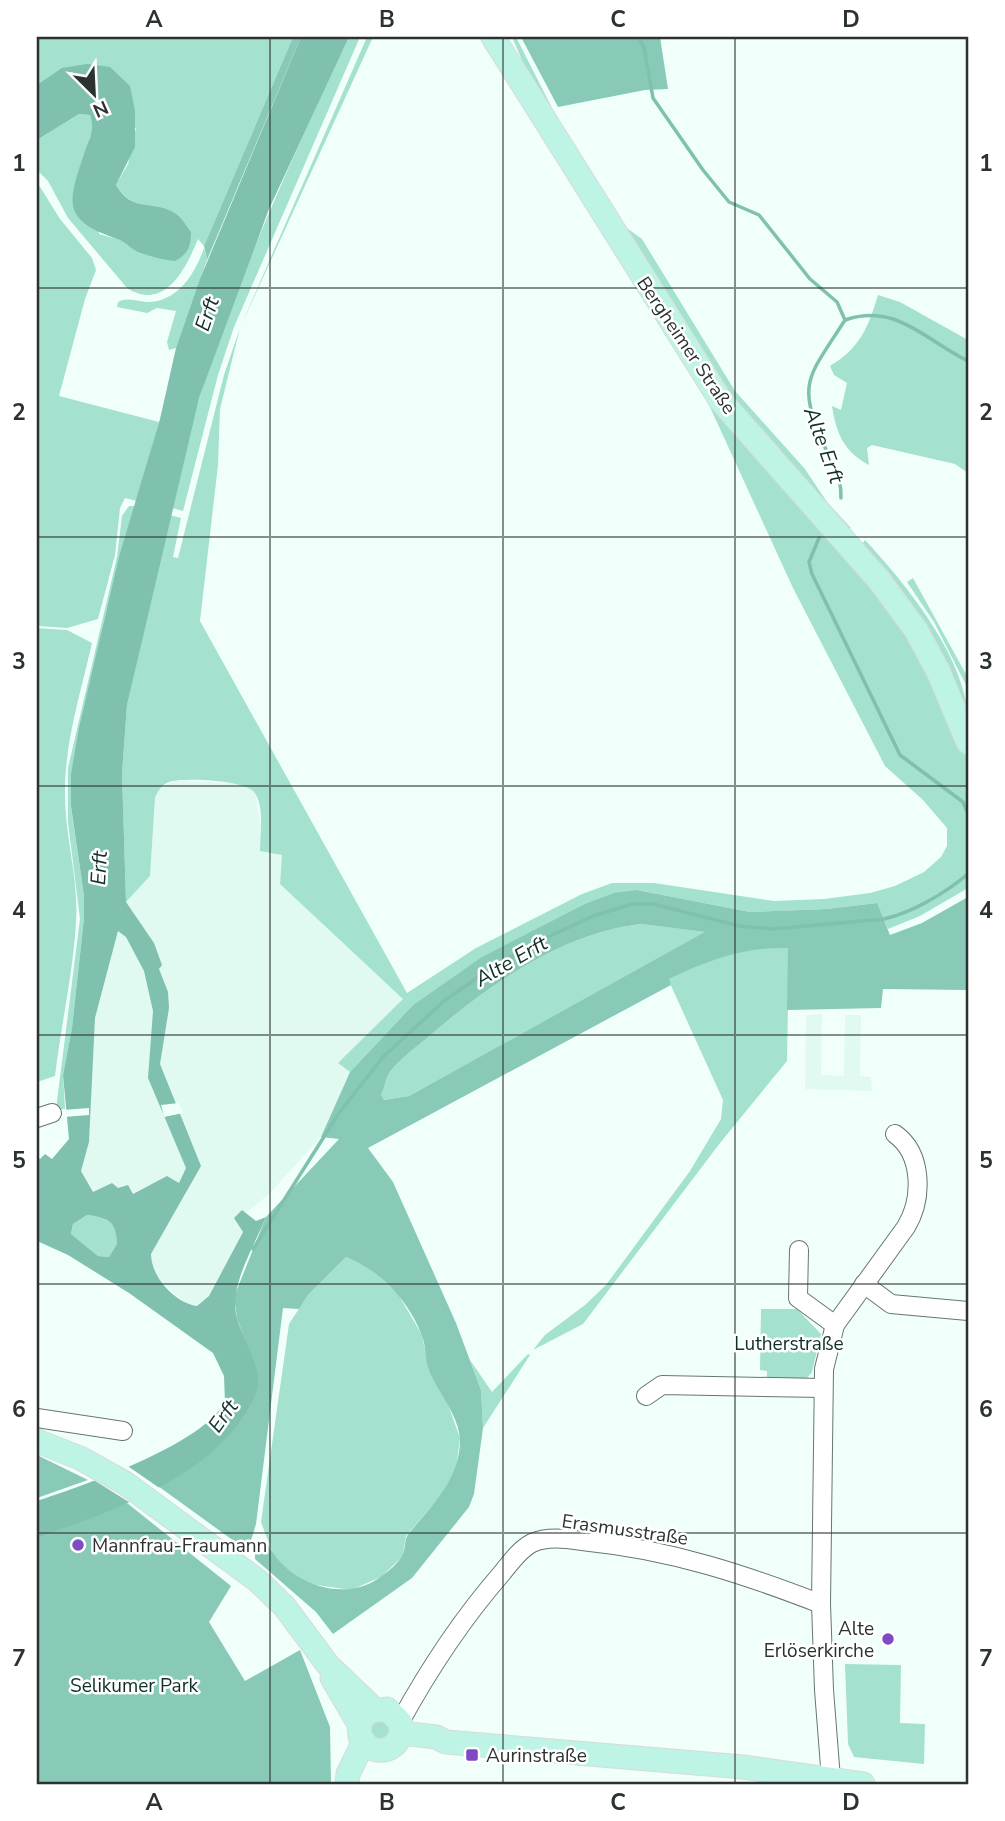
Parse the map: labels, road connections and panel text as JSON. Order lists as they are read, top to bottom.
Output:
{
  "streets": {
    "main road": ["Bergheimer Straße"],
    "street": ["Erasmusstraße"]
  },
  "water": ["Erft", "Alte Erft"],
  "parks": ["Lutherstraße", "Selikumer Park"],
  "places": {
    "other": ["Mannfrau-Fraumann", "Alte Erlöserkirche"],
    "transit": ["Aurinstraße"]
  },
  "north": "bottom right",
  "grid": {
    "columns": [
      "A",
      "B",
      "C",
      "D"
    ],
    "rows": [
      "1",
      "2",
      "3",
      "4",
      "5",
      "6",
      "7"
    ]
  }
}
